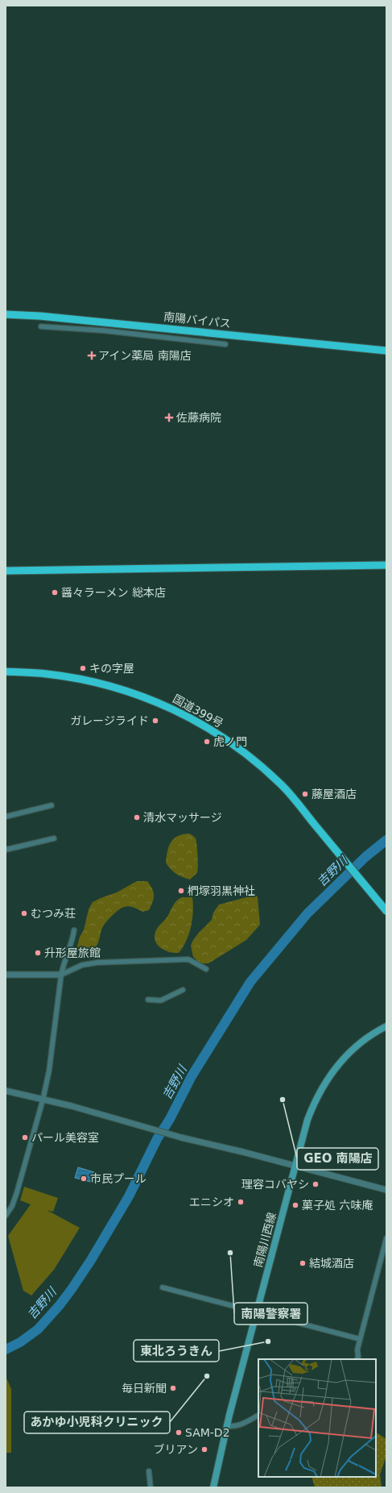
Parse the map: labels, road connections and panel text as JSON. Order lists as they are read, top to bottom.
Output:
{
  "streets": {
    "highway": ["南陽バイパス", "国道399号"],
    "main road": ["南陽川西線"]
  },
  "water": ["吉野川"],
  "places": {
    "health": ["アイン薬局 南陽店", "佐藤病院"],
    "other": [
      "醤々ラーメン 総本店",
      "キの字屋",
      "ガレージライド",
      "虎ノ門",
      "藤屋酒店",
      "清水マッサージ",
      "椚塚羽黒神社",
      "むつみ荘",
      "升形屋旅館",
      "GEO 南陽店",
      "パール美容室",
      "市民プール",
      "理容コバヤシ",
      "エニシオ",
      "菓子処 六味庵",
      "南陽警察署",
      "結城酒店",
      "東北ろうきん",
      "あかゆ小児科クリニック",
      "毎日新聞",
      "SAM-D2",
      "ブリアン"
    ]
  }
}
